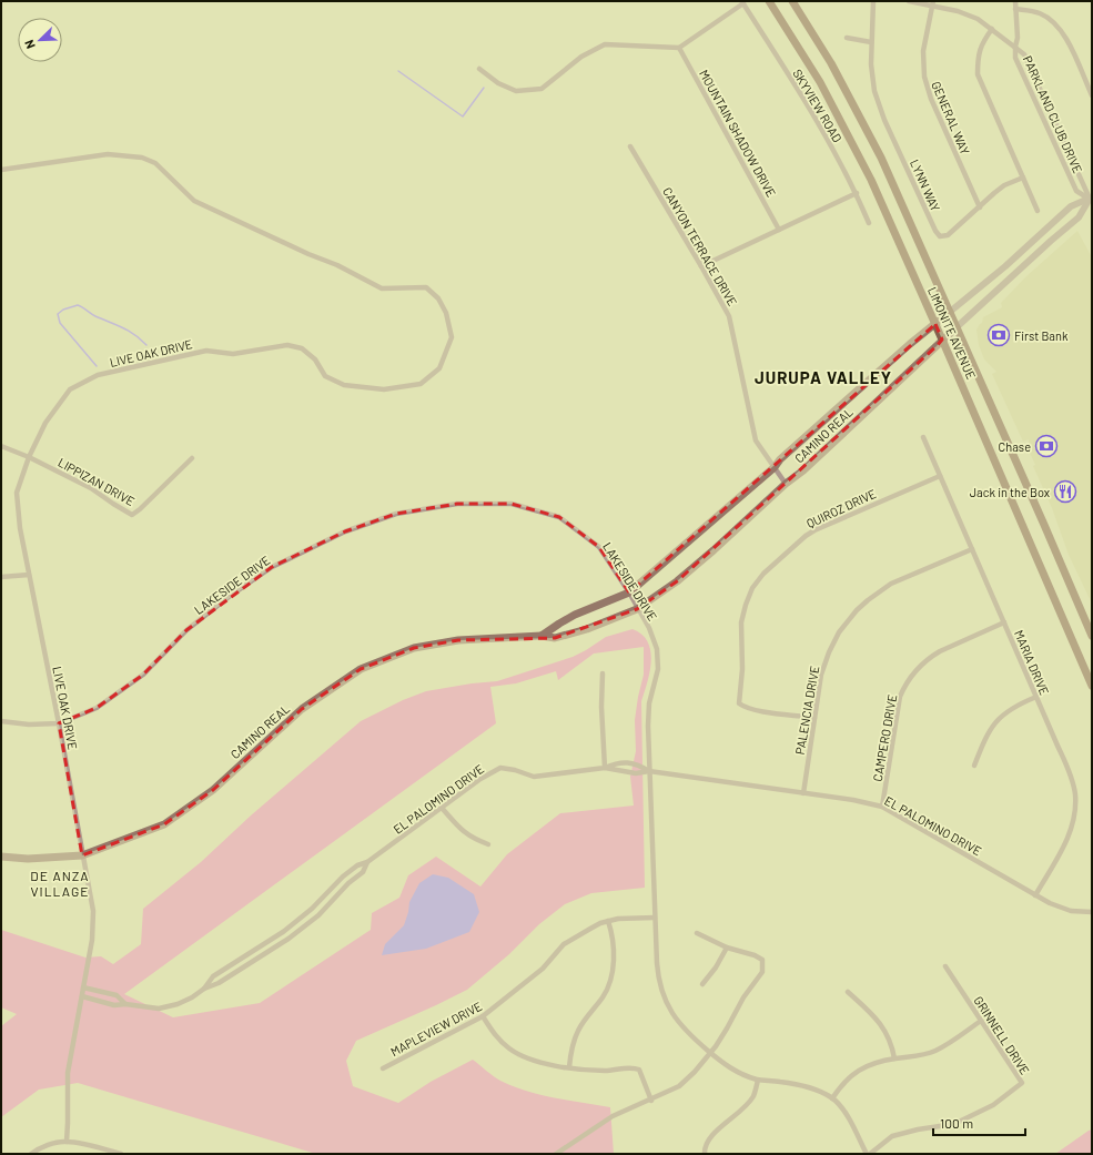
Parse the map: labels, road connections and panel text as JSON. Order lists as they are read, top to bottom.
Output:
{
  "streets": {
    "main road": ["LIMONITE AVENUE", "CAMINO REAL"],
    "street": [
      "SKYVIEW ROAD",
      "PARKLAND CLUB DRIVE",
      "GENERAL WAY",
      "MOUNTAIN SHADOW DRIVE",
      "LYNN WAY",
      "CANYON TERRACE DRIVE",
      "LIVE OAK DRIVE",
      "LIPPIZAN DRIVE",
      "QUIROZ DRIVE",
      "LAKESIDE DRIVE",
      "MARIA DRIVE",
      "PALENCIA DRIVE",
      "CAMPERO DRIVE",
      "EL PALOMINO DRIVE",
      "MAPLEVIEW DRIVE",
      "GRINNELL DRIVE"
    ]
  },
  "crossings": [
    ["PARKLAND CLUB DRIVE", "CAMINO REAL"],
    ["GENERAL WAY", "LYNN WAY"],
    ["CANYON TERRACE DRIVE", "CAMINO REAL"],
    ["LIMONITE AVENUE", "CAMINO REAL"],
    ["LIVE OAK DRIVE", "CAMINO REAL"],
    ["LIVE OAK DRIVE", "LIPPIZAN DRIVE"],
    ["LIVE OAK DRIVE", "LAKESIDE DRIVE"],
    ["LIVE OAK DRIVE", "EL PALOMINO DRIVE"],
    ["CAMINO REAL", "LAKESIDE DRIVE"],
    ["QUIROZ DRIVE", "MARIA DRIVE"],
    ["QUIROZ DRIVE", "PALENCIA DRIVE"],
    ["LAKESIDE DRIVE", "EL PALOMINO DRIVE"],
    ["LAKESIDE DRIVE", "MAPLEVIEW DRIVE"],
    ["LAKESIDE DRIVE", "GRINNELL DRIVE"],
    ["MARIA DRIVE", "PALENCIA DRIVE"],
    ["MARIA DRIVE", "CAMPERO DRIVE"],
    ["MARIA DRIVE", "EL PALOMINO DRIVE"],
    ["PALENCIA DRIVE", "EL PALOMINO DRIVE"],
    ["CAMPERO DRIVE", "EL PALOMINO DRIVE"]
  ],
  "districts": ["JURUPA VALLEY", "DE ANZA VILLAGE"],
  "places": {
    "bank": ["First Bank", "Chase"],
    "restaurant": ["Jack in the Box"]
  },
  "scale_bar": "100 m",
  "north": "bottom left"
}
